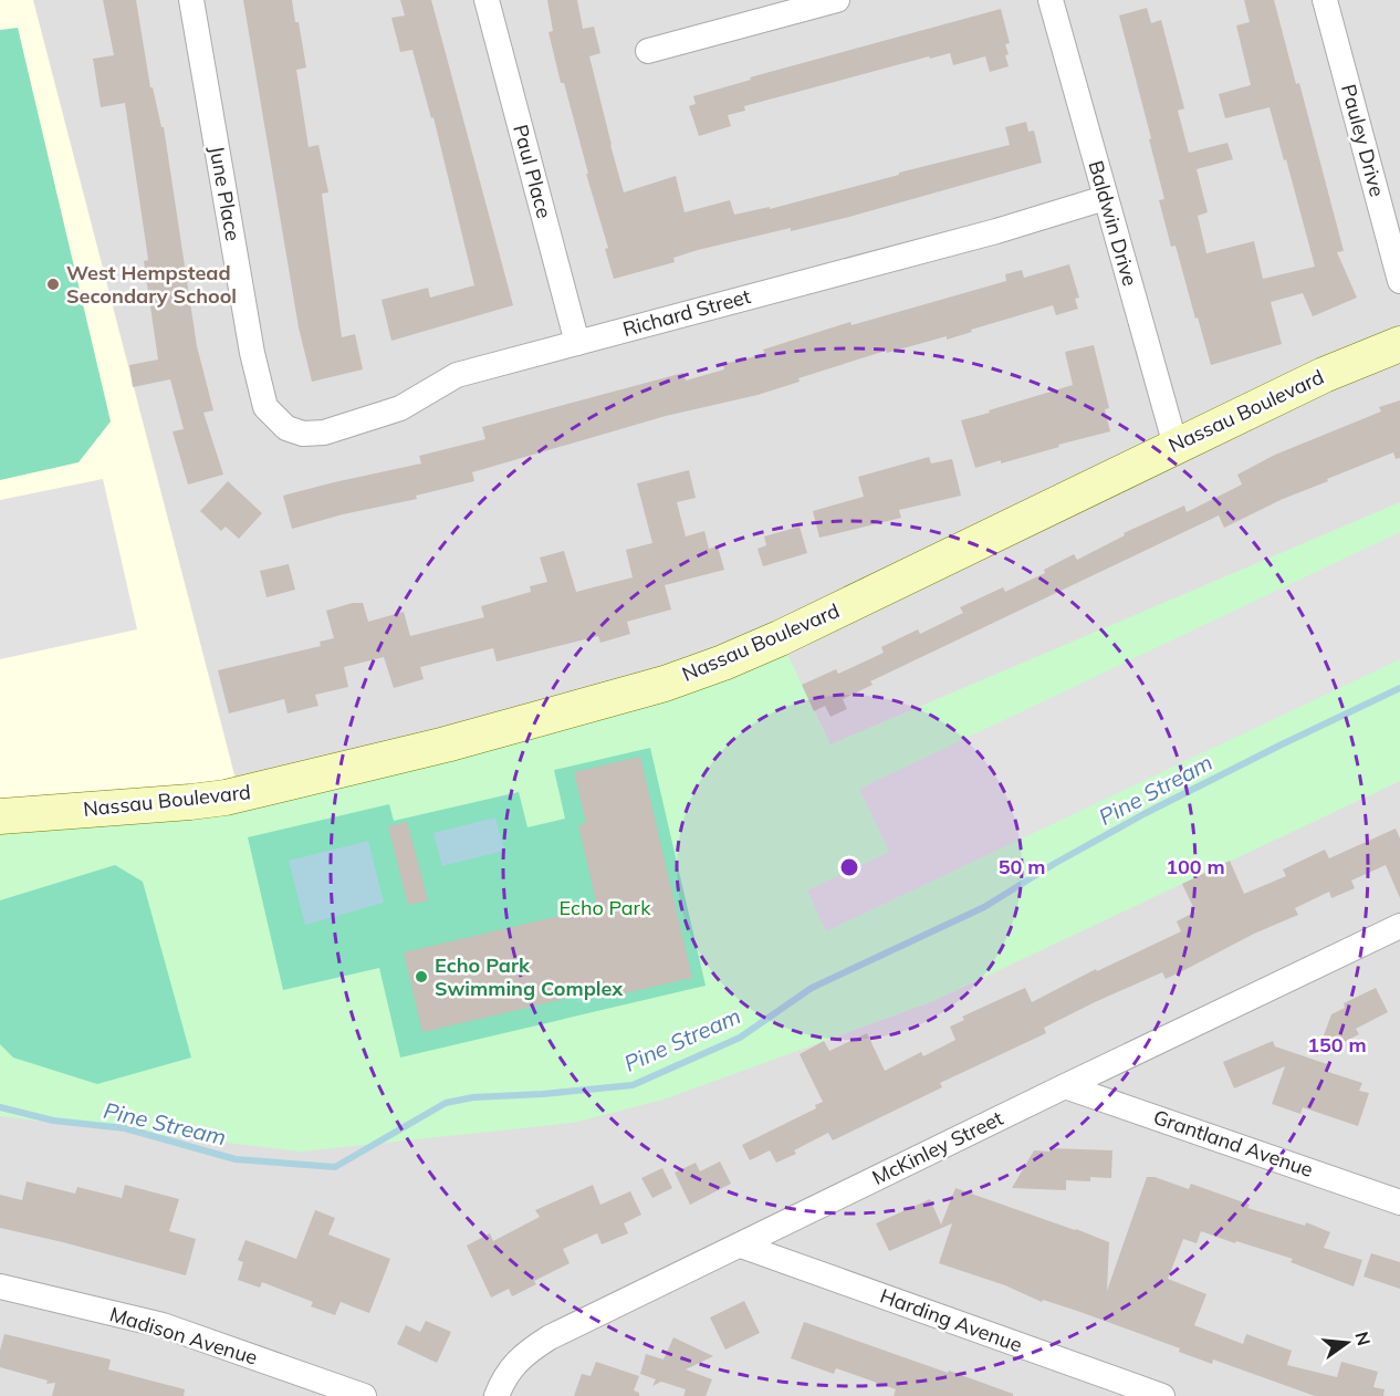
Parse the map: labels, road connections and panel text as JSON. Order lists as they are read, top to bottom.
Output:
{
  "streets": {
    "main road": ["Nassau Boulevard"],
    "street": [
      "Pauley Drive",
      "Paul Place",
      "June Place",
      "Baldwin Drive",
      "Richard Street",
      "Grantland Avenue",
      "McKinley Street",
      "Harding Avenue",
      "Madison Avenue"
    ]
  },
  "crossings": [
    ["Paul Place", "Richard Street"],
    ["June Place", "Richard Street"],
    ["Baldwin Drive", "Richard Street"],
    ["Baldwin Drive", "Nassau Boulevard"],
    ["Grantland Avenue", "McKinley Street"],
    ["McKinley Street", "Harding Avenue"]
  ],
  "water": ["Pine Stream"],
  "parks": ["Echo Park"],
  "places": ["West Hempstead Secondary School", "Echo Park Swimming Complex"],
  "north": "right",
  "rings": ["50 m", "100 m", "150 m"]
}
